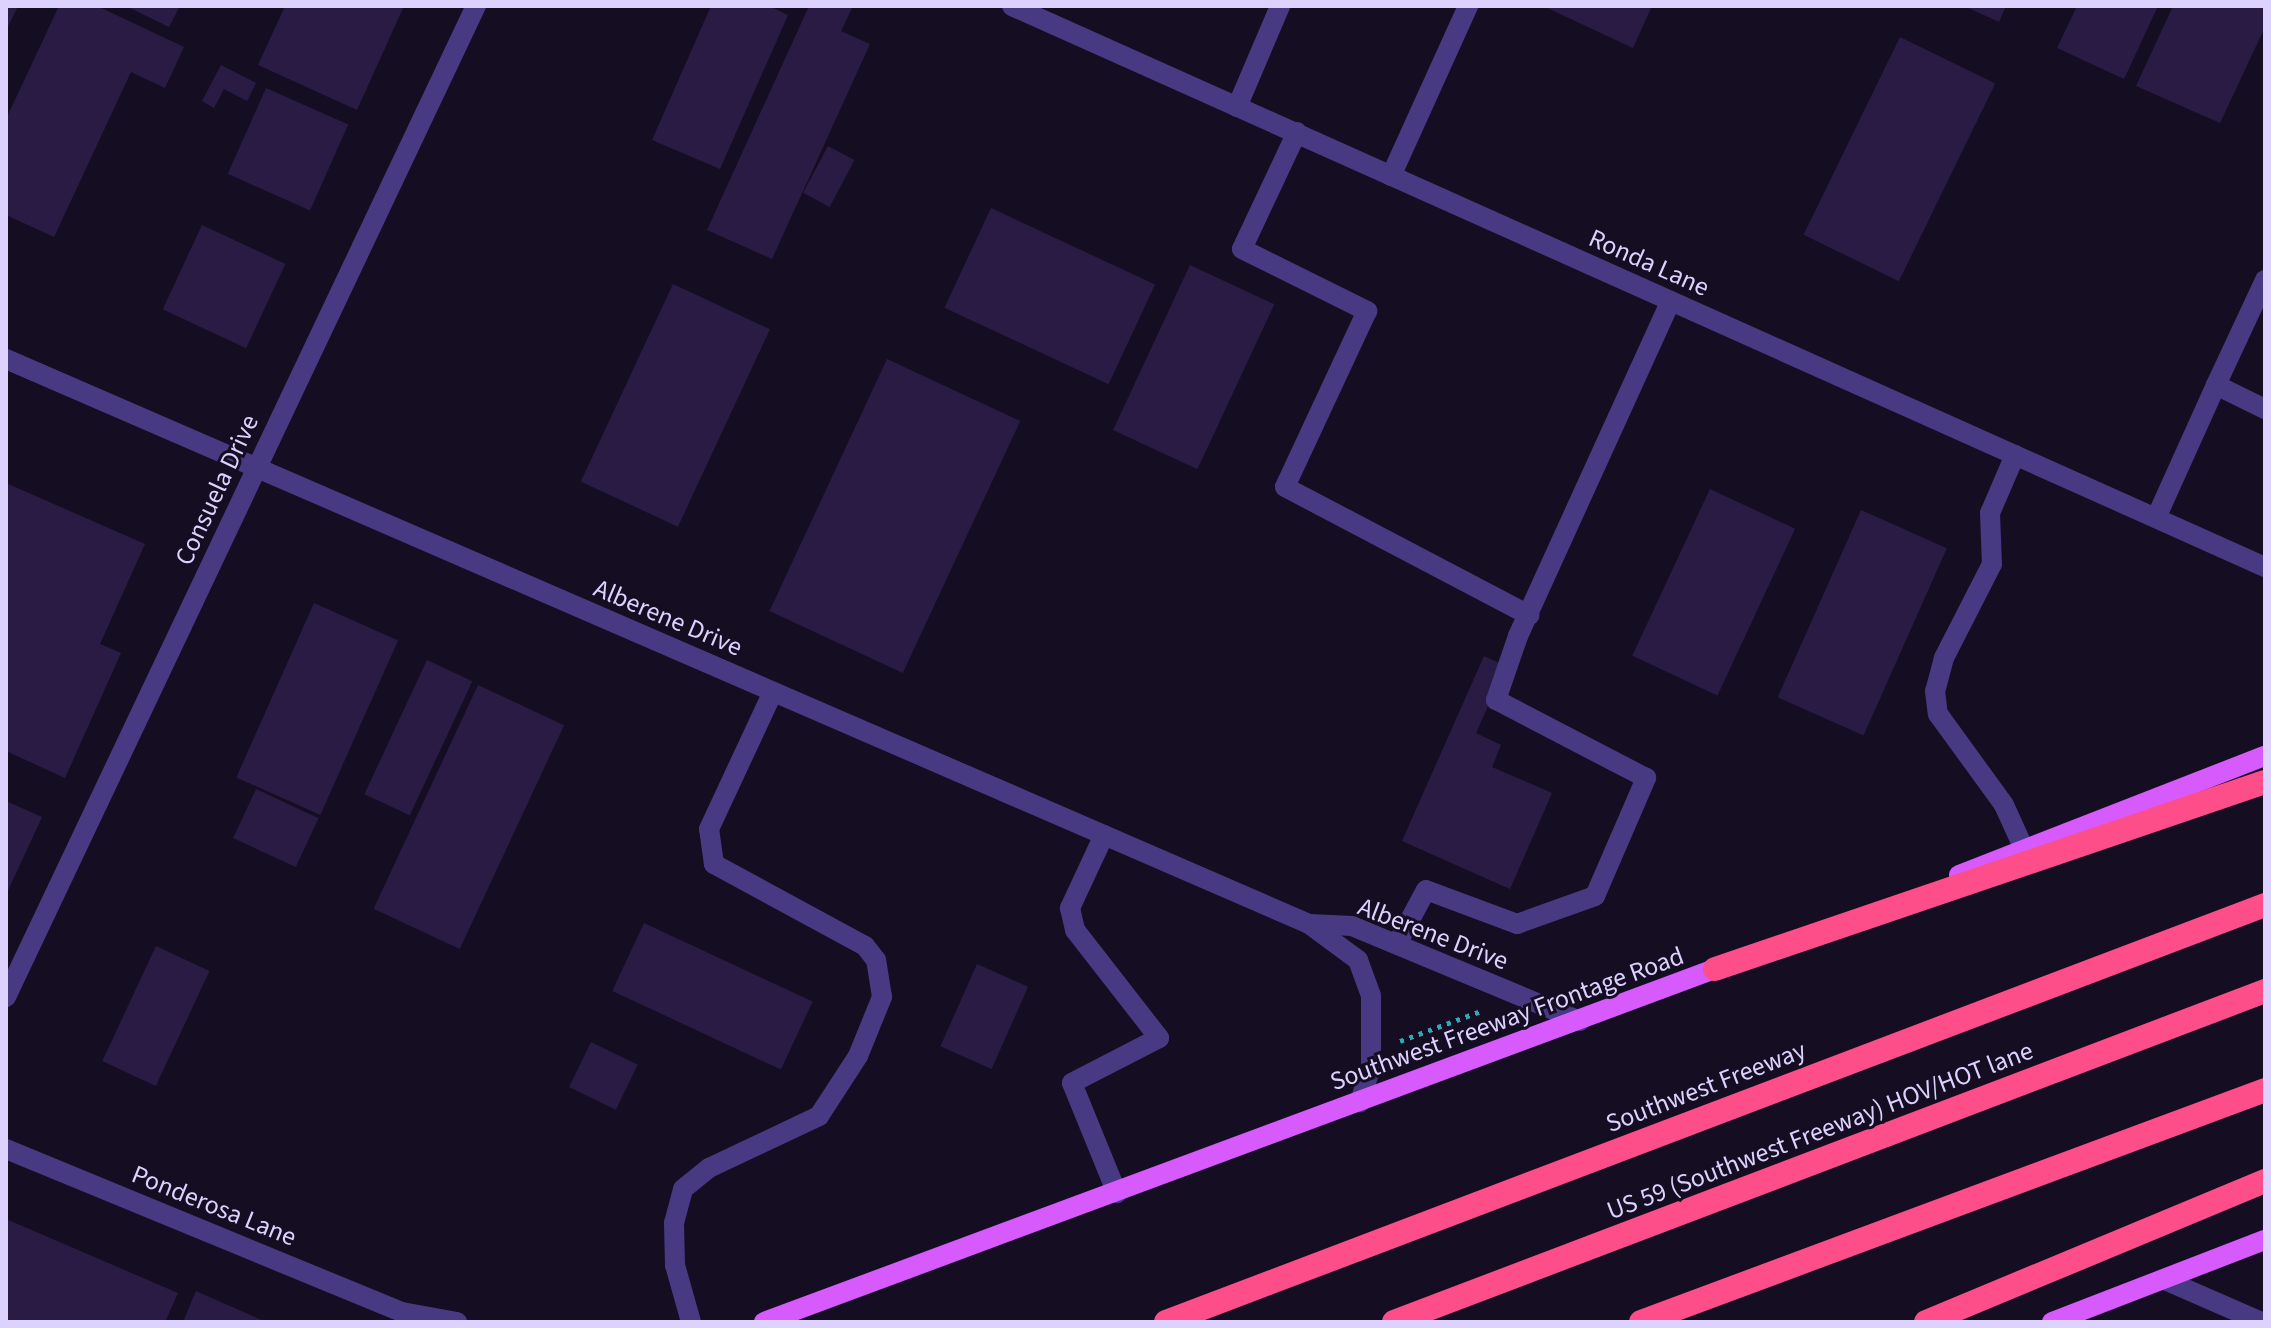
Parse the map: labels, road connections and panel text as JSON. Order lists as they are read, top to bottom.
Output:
{
  "streets": {
    "highway": ["Southwest Freeway", "US 59 (Southwest Freeway) HOV/HOT lane"],
    "main road": ["Southwest Freeway Frontage Road"],
    "street": [
      "Ronda Lane",
      "Consuela Drive",
      "Alberene Drive",
      "Ponderosa Lane"
    ]
  },
  "crossings": [
    ["Consuela Drive", "Alberene Drive"],
    ["Alberene Drive", "Southwest Freeway Frontage Road"]
  ]
}
